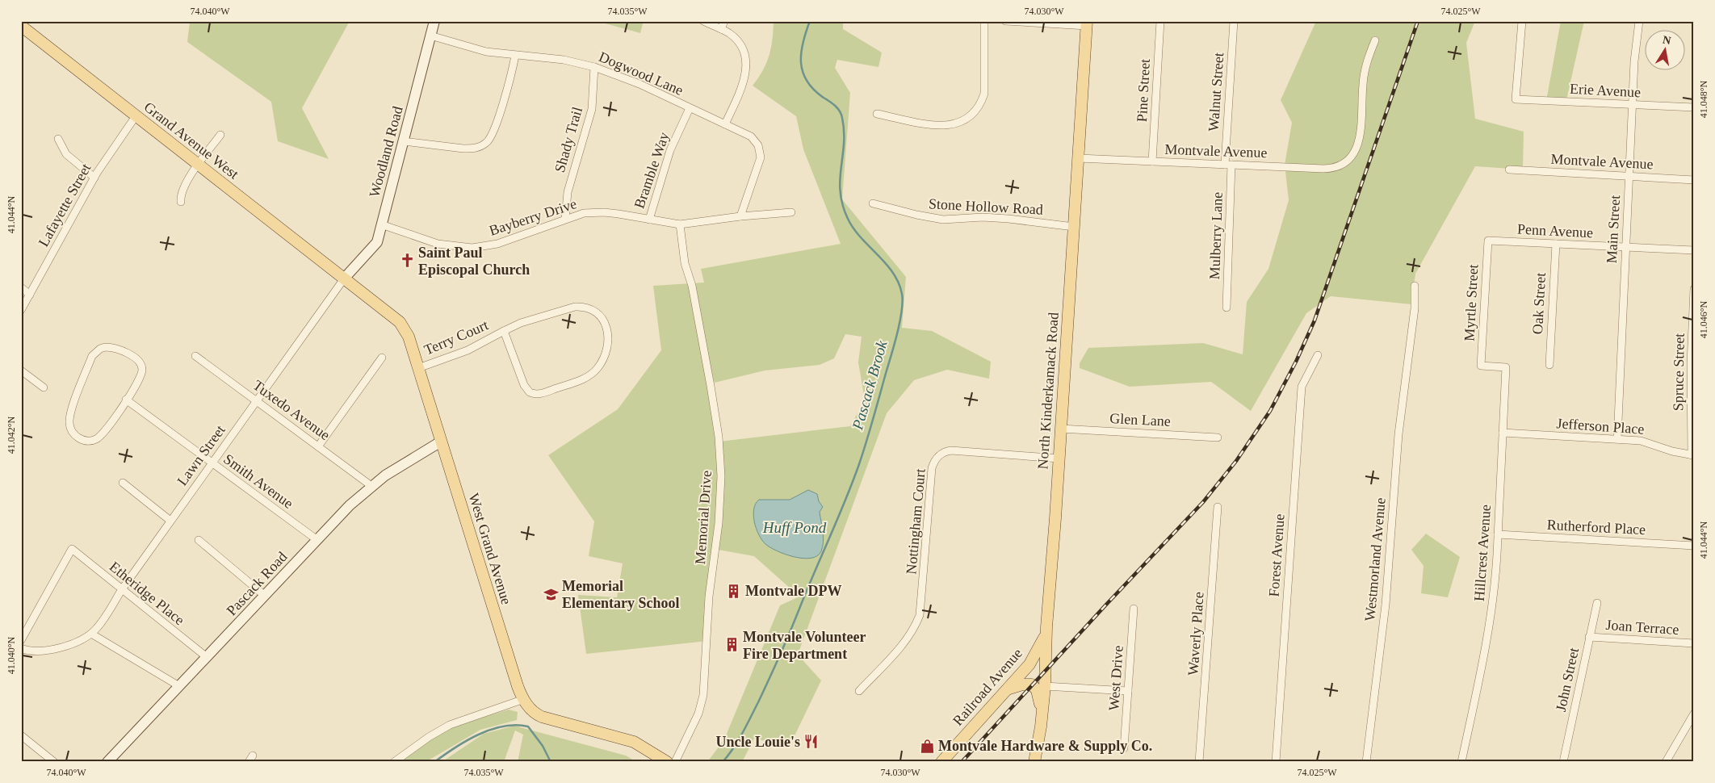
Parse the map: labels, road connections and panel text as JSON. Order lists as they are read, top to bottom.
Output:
{
  "streets": {
    "main road": [
      "Grand Avenue West",
      "North Kinderkamack Road",
      "West Grand Avenue",
      "Railroad Avenue"
    ],
    "street": [
      "Dogwood Lane",
      "Pine Street",
      "Erie Avenue",
      "Walnut Street",
      "Shady Trail",
      "Montvale Avenue",
      "Woodland Road",
      "Bramble Way",
      "Lafayette Street",
      "Stone Hollow Road",
      "Bayberry Drive",
      "Main Street",
      "Penn Avenue",
      "Mulberry Lane",
      "Myrtle Street",
      "Oak Street",
      "Terry Court",
      "Spruce Street",
      "Tuxedo Avenue",
      "Glen Lane",
      "Jefferson Place",
      "Lawn Street",
      "Smith Avenue",
      "Memorial Drive",
      "Nottingham Court",
      "Rutherford Place",
      "Hillcrest Avenue",
      "Forest Avenue",
      "Westmorland Avenue",
      "Pascack Road",
      "Etheridge Place",
      "Joan Terrace",
      "Waverly Place",
      "West Drive",
      "John Street"
    ]
  },
  "crossings": [
    ["Dogwood Lane", "Shady Trail"],
    ["Dogwood Lane", "Woodland Road"],
    ["Dogwood Lane", "Bramble Way"],
    ["Dogwood Lane", "Bayberry Drive"],
    ["Pine Street", "Montvale Avenue"],
    ["Erie Avenue", "Main Street"],
    ["Walnut Street", "Montvale Avenue"],
    ["Walnut Street", "Mulberry Lane"],
    ["Shady Trail", "Bayberry Drive"],
    ["Grand Avenue West", "Woodland Road"],
    ["Grand Avenue West", "Lafayette Street"],
    ["Grand Avenue West", "Lawn Street"],
    ["Grand Avenue West", "West Grand Avenue"],
    ["Montvale Avenue", "Main Street"],
    ["Montvale Avenue", "Mulberry Lane"],
    ["Montvale Avenue", "North Kinderkamack Road"],
    ["Woodland Road", "Bayberry Drive"],
    ["Woodland Road", "Lawn Street"],
    ["Woodland Road", "West Grand Avenue"],
    ["Bramble Way", "Bayberry Drive"],
    ["Stone Hollow Road", "North Kinderkamack Road"],
    ["Bayberry Drive", "Memorial Drive"],
    ["Main Street", "Penn Avenue"],
    ["Main Street", "Jefferson Place"],
    ["Penn Avenue", "Myrtle Street"],
    ["Penn Avenue", "Oak Street"],
    ["Myrtle Street", "Hillcrest Avenue"],
    ["Terry Court", "West Grand Avenue"],
    ["Spruce Street", "Jefferson Place"],
    ["North Kinderkamack Road", "Glen Lane"],
    ["North Kinderkamack Road", "Nottingham Court"],
    ["North Kinderkamack Road", "Railroad Avenue"],
    ["Tuxedo Avenue", "Lawn Street"],
    ["Tuxedo Avenue", "Pascack Road"],
    ["Jefferson Place", "Hillcrest Avenue"],
    ["Lawn Street", "Smith Avenue"],
    ["Lawn Street", "West Grand Avenue"],
    ["Lawn Street", "Etheridge Place"],
    ["Smith Avenue", "Pascack Road"],
    ["Rutherford Place", "Hillcrest Avenue"],
    ["West Grand Avenue", "Pascack Road"],
    ["Pascack Road", "Etheridge Place"],
    ["Joan Terrace", "John Street"]
  ],
  "water": ["Pascack Brook", "Huff Pond"],
  "places": {
    "church": ["Saint Paul Episcopal Church"],
    "building": ["Montvale DPW", "Montvale Volunteer Fire Department"],
    "school or university": ["Memorial Elementary School"],
    "restaurant": ["Uncle Louie's"],
    "shop": ["Montvale Hardware & Supply Co."]
  },
  "north": "top",
  "coordinates": [
    "74.040°W",
    "74.035°W",
    "74.030°W",
    "74.025°W",
    "41.048°N",
    "41.044°N",
    "41.046°N",
    "41.042°N",
    "41.040°N"
  ]
}
